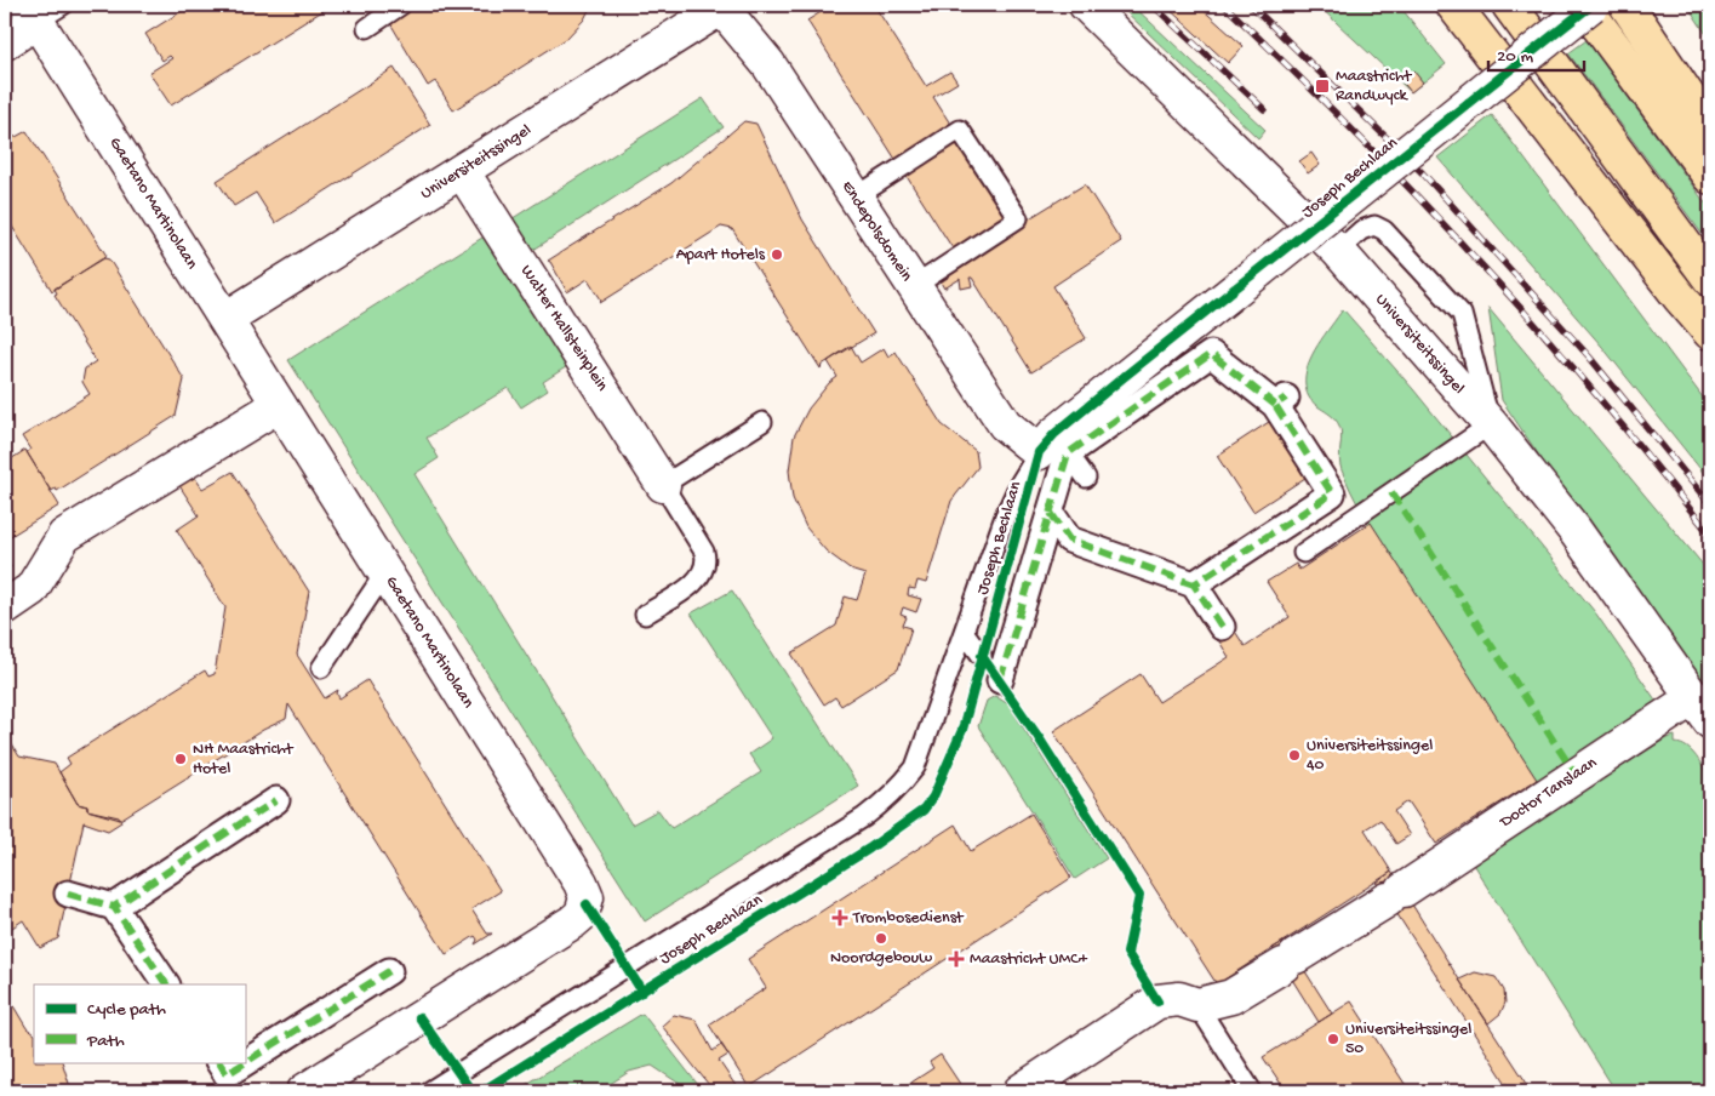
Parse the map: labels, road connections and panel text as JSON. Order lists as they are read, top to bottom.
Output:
{
  "streets": {
    "street": [
      "Universiteitssingel",
      "Joseph Bechlaan",
      "Gaetano Martinolaan",
      "Endepolsdomein",
      "Walter Hallsteinplein",
      "Doctor Tanslaan"
    ]
  },
  "crossings": [
    ["Universiteitssingel", "Gaetano Martinolaan"],
    ["Universiteitssingel", "Endepolsdomein"],
    ["Universiteitssingel", "Walter Hallsteinplein"],
    ["Universiteitssingel", "Doctor Tanslaan"],
    ["Joseph Bechlaan", "Endepolsdomein"]
  ],
  "places": {
    "transit": ["Maastricht Randwyck"],
    "other": [
      "Apart Hotels",
      "Universiteitssingel 40",
      "NH Maastricht Hotel",
      "Noordgebouw",
      "Universiteitssingel 50"
    ],
    "health": ["Trombosedienst", "Maastricht UMC+"]
  },
  "legend": ["Cycle path", "Path"],
  "scale_bar": "20 m"
}
